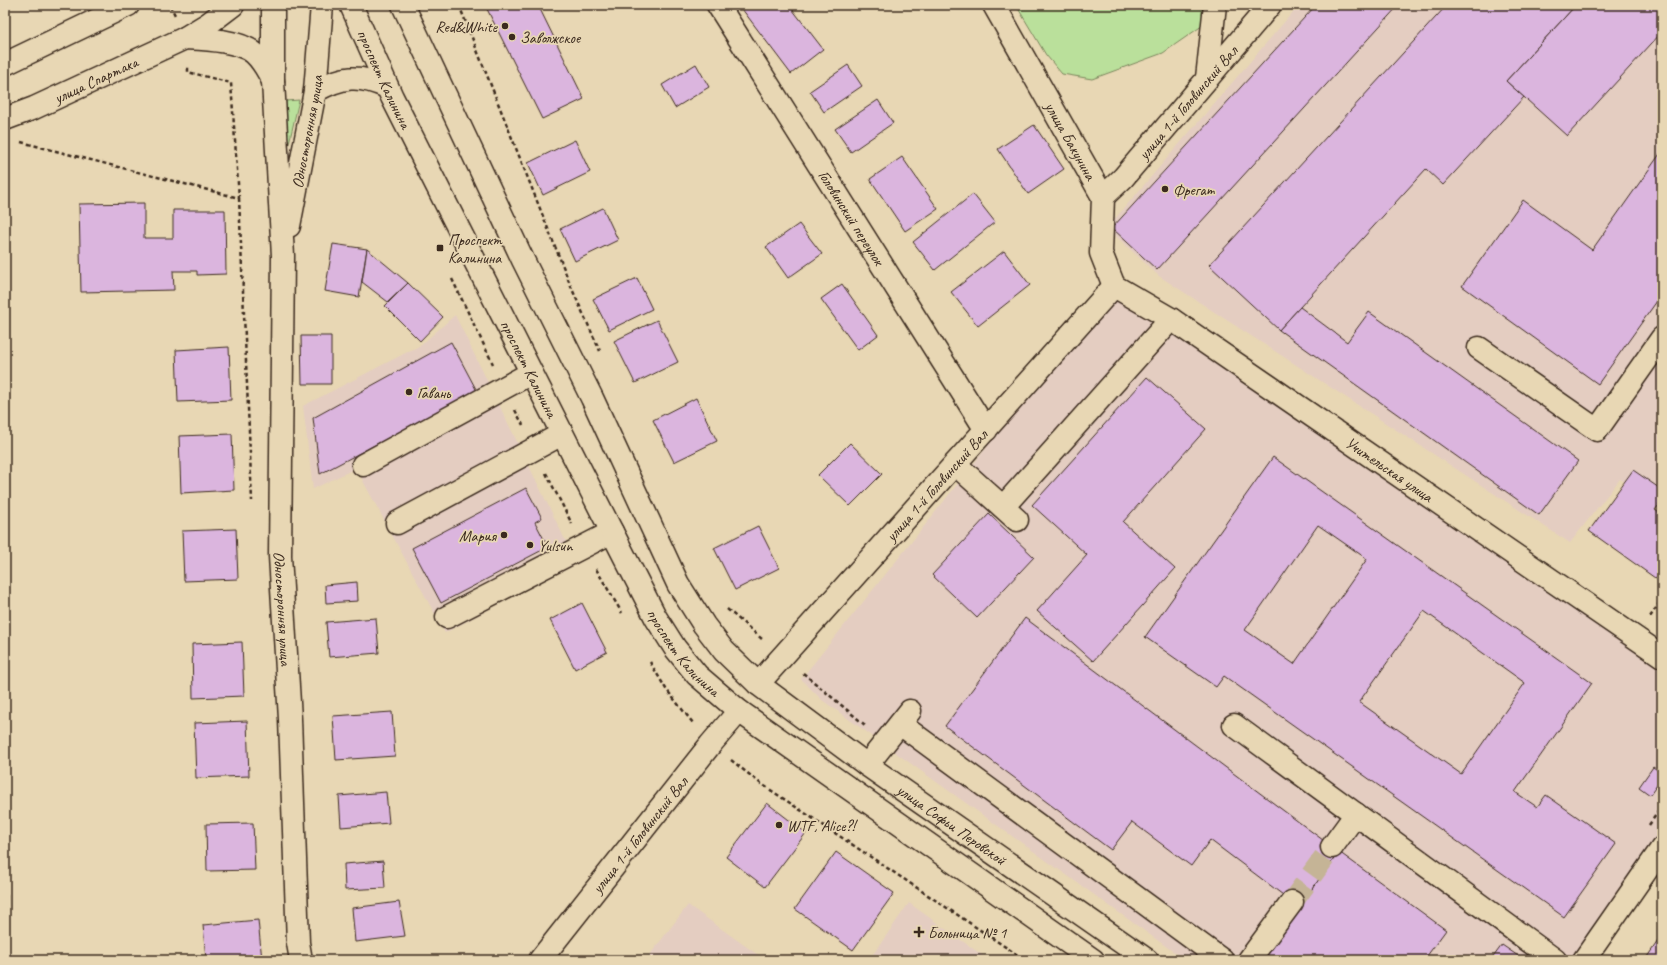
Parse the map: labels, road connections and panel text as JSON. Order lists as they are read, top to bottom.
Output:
{
  "streets": {
    "street": [
      "улица Спартака",
      "проспект Калинина",
      "улица 1-й Головинский Вал",
      "Односторонняя улица",
      "улица Бакунина",
      "Головинский переулок",
      "Учительская улица",
      "улица Софьи Перовской"
    ]
  },
  "crossings": [
    ["проспект Калинина", "улица 1-й Головинский Вал"],
    ["проспект Калинина", "улица Софьи Перовской"],
    ["улица 1-й Головинский Вал", "улица Бакунина"],
    ["улица 1-й Головинский Вал", "Головинский переулок"],
    ["улица 1-й Головинский Вал", "Учительская улица"],
    ["улица 1-й Головинский Вал", "улица Софьи Перовской"],
    ["улица Бакунина", "Учительская улица"]
  ],
  "places": {
    "other": [
      "Red&White",
      "Заволжское",
      "Фрегат",
      "Гавань",
      "Мария",
      "Yulsun",
      "WTF, Alice?!"
    ],
    "transit": ["Проспект Калинина"],
    "health": ["Больница № 1"]
  }
}
